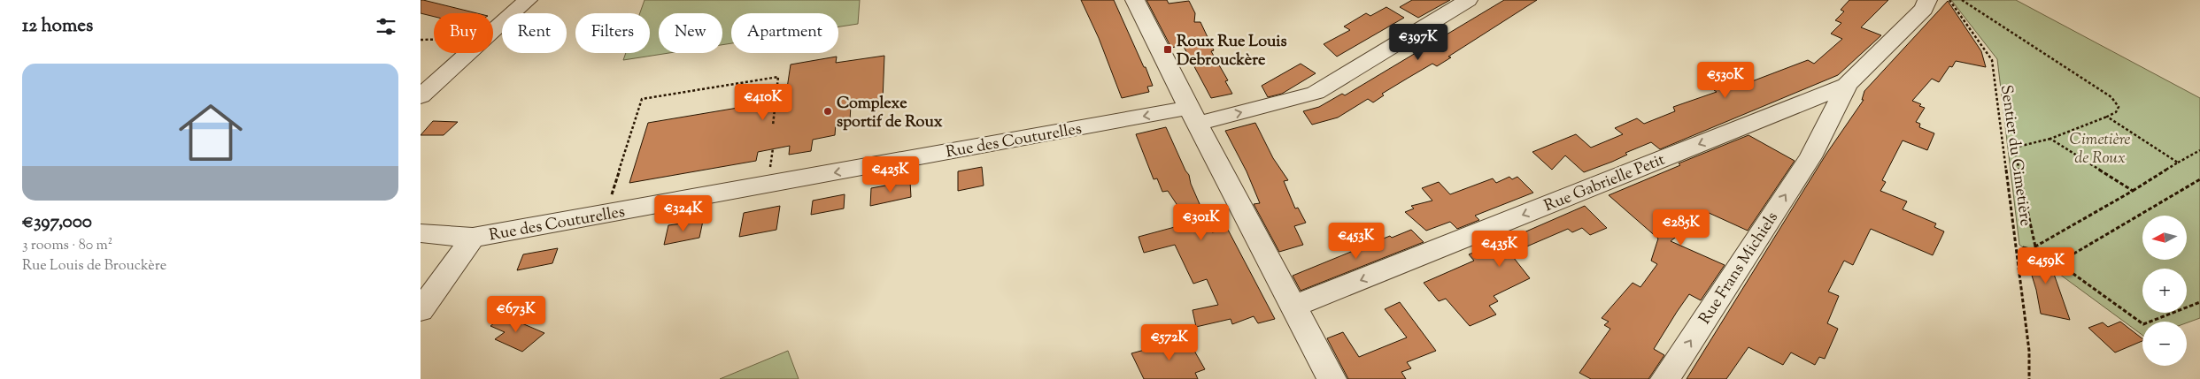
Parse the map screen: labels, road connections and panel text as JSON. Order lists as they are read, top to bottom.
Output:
{
  "streets": {
    "street": ["Rue des Couturelles", "Rue Gabrielle Petit", "Rue Frans Michiels"],
    "path": ["Sentier du Cimetière"]
  },
  "crossings": [
    ["Rue Gabrielle Petit", "Rue Frans Michiels"]
  ],
  "one_way": ["Rue Gabrielle Petit", "Rue Frans Michiels"],
  "parks": ["Cimetière de Roux"],
  "places": {
    "transit": ["Roux Rue Louis Debrouckère"],
    "other": ["Complexe sportif de Roux"]
  },
  "north": "left",
  "page": {
    "heading": "12 homes",
    "chip": [
      "Buy",
      "Rent",
      "Filters",
      "New",
      "Apartment"
    ],
    "price": [
      "€397K",
      "€530K",
      "€410K",
      "€425K",
      "€324K",
      "€301K",
      "€285K",
      "€453K",
      "€435K",
      "€459K",
      "€673K",
      "€572K"
    ],
    "list": [
      {
        "name": "€397,000",
        "note": "3 rooms · 80 m² · Rue Louis de Brouckère"
      }
    ],
    "map_buttons": ["+", "−"]
  }
}
